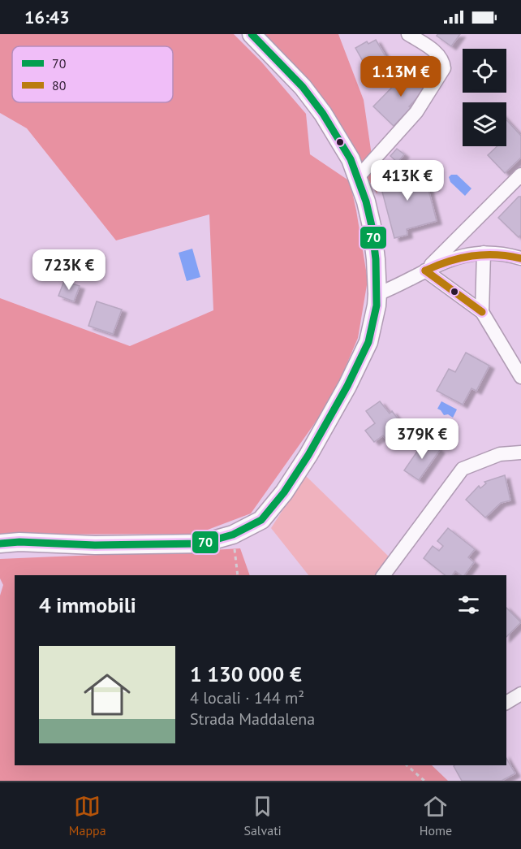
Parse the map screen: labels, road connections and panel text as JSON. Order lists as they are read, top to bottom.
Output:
{
  "lines": ["transit line 70", "transit line 80"],
  "legend": ["70", "80"],
  "page": {
    "status": "16:43",
    "price": [
      "1.13M €",
      "413K €",
      "723K €",
      "379K €"
    ],
    "heading": "4 immobili",
    "list": [
      {
        "name": "1 130 000 €",
        "note": "4 locali · 144 m² · Strada Maddalena"
      }
    ],
    "tabs": ["Mappa", "Salvati", "Home"]
  }
}
